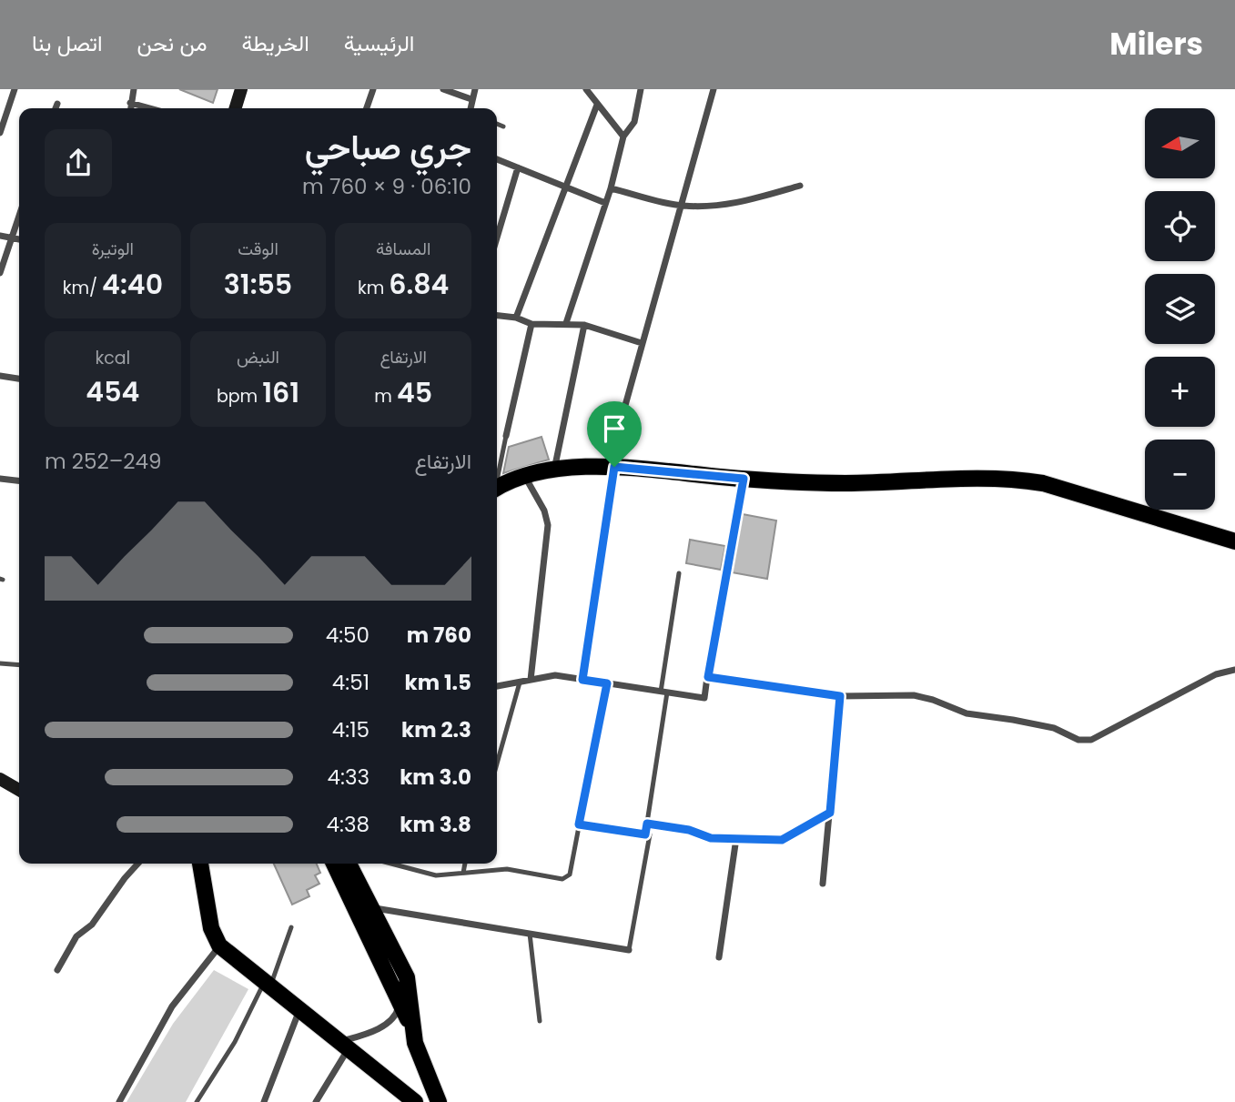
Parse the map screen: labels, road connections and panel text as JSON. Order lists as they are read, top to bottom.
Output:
{
  "north": "left",
  "page": {
    "header": "Milers",
    "nav": [
      "الرئيسية",
      "الخريطة",
      "من نحن",
      "اتصل بنا"
    ],
    "map_buttons": ["+", "−"],
    "heading": ["جري صباحي", "06:10 · 9 × 760 m"],
    "stats": [
      ["المسافة", "6.84 km"],
      ["الوقت", "31:55"],
      ["الوتيرة", "4:40 /km"],
      ["الارتفاع", "45 m"],
      ["النبض", "161 bpm"],
      ["kcal", "454"]
    ],
    "chart": ["الارتفاع", "249–252 m"],
    "list": [
      {
        "name": "760 m",
        "note": "4:50"
      },
      {
        "name": "1.5 km",
        "note": "4:51"
      },
      {
        "name": "2.3 km",
        "note": "4:15"
      },
      {
        "name": "3.0 km",
        "note": "4:33"
      },
      {
        "name": "3.8 km",
        "note": "4:38"
      }
    ]
  }
}
